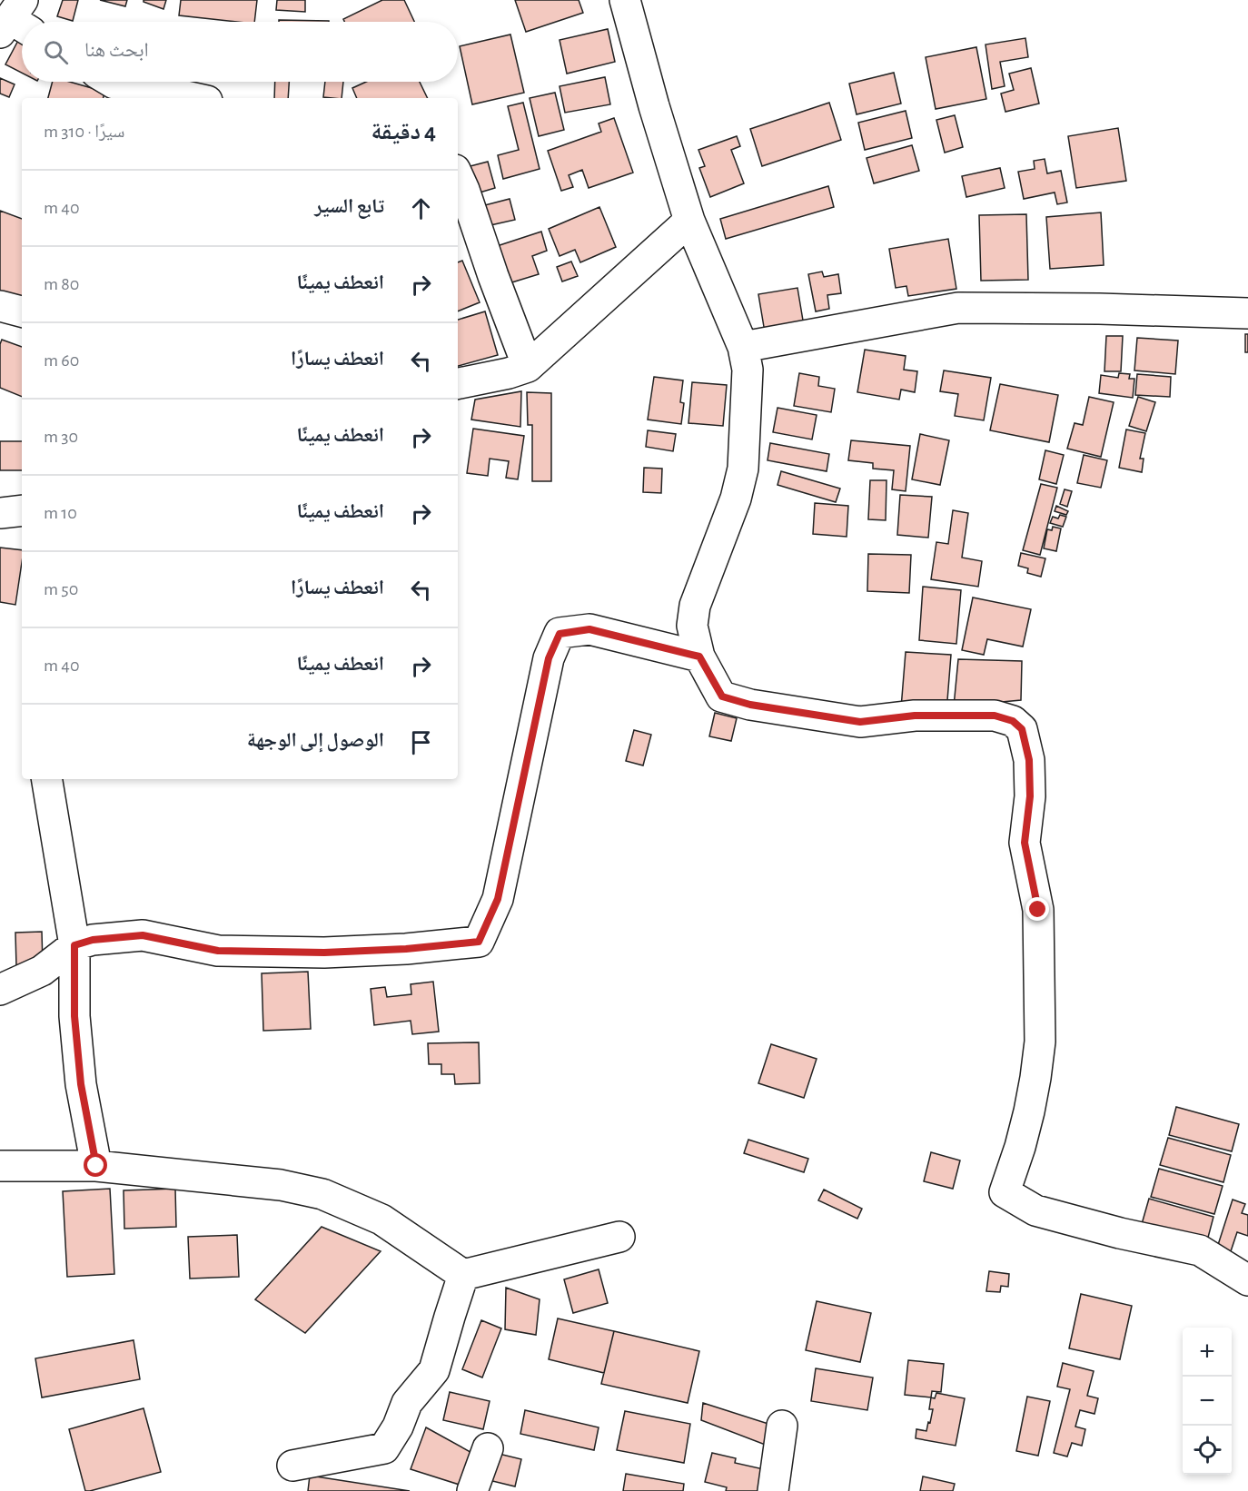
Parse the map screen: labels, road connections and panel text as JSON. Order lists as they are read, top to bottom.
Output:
{
  "page": {
    "search": "ابحث هنا",
    "heading": ["4 دقيقة", "سيرًا · 310 m"],
    "list": [
      ["تابع السير", "40 m"],
      ["انعطف يمينًا", "80 m"],
      ["انعطف يسارًا", "60 m"],
      ["انعطف يمينًا", "30 m"],
      ["انعطف يمينًا", "10 m"],
      ["انعطف يسارًا", "50 m"],
      ["انعطف يمينًا", "40 m"],
      "الوصول إلى الوجهة"
    ],
    "map_buttons": ["+", "−"]
  }
}
